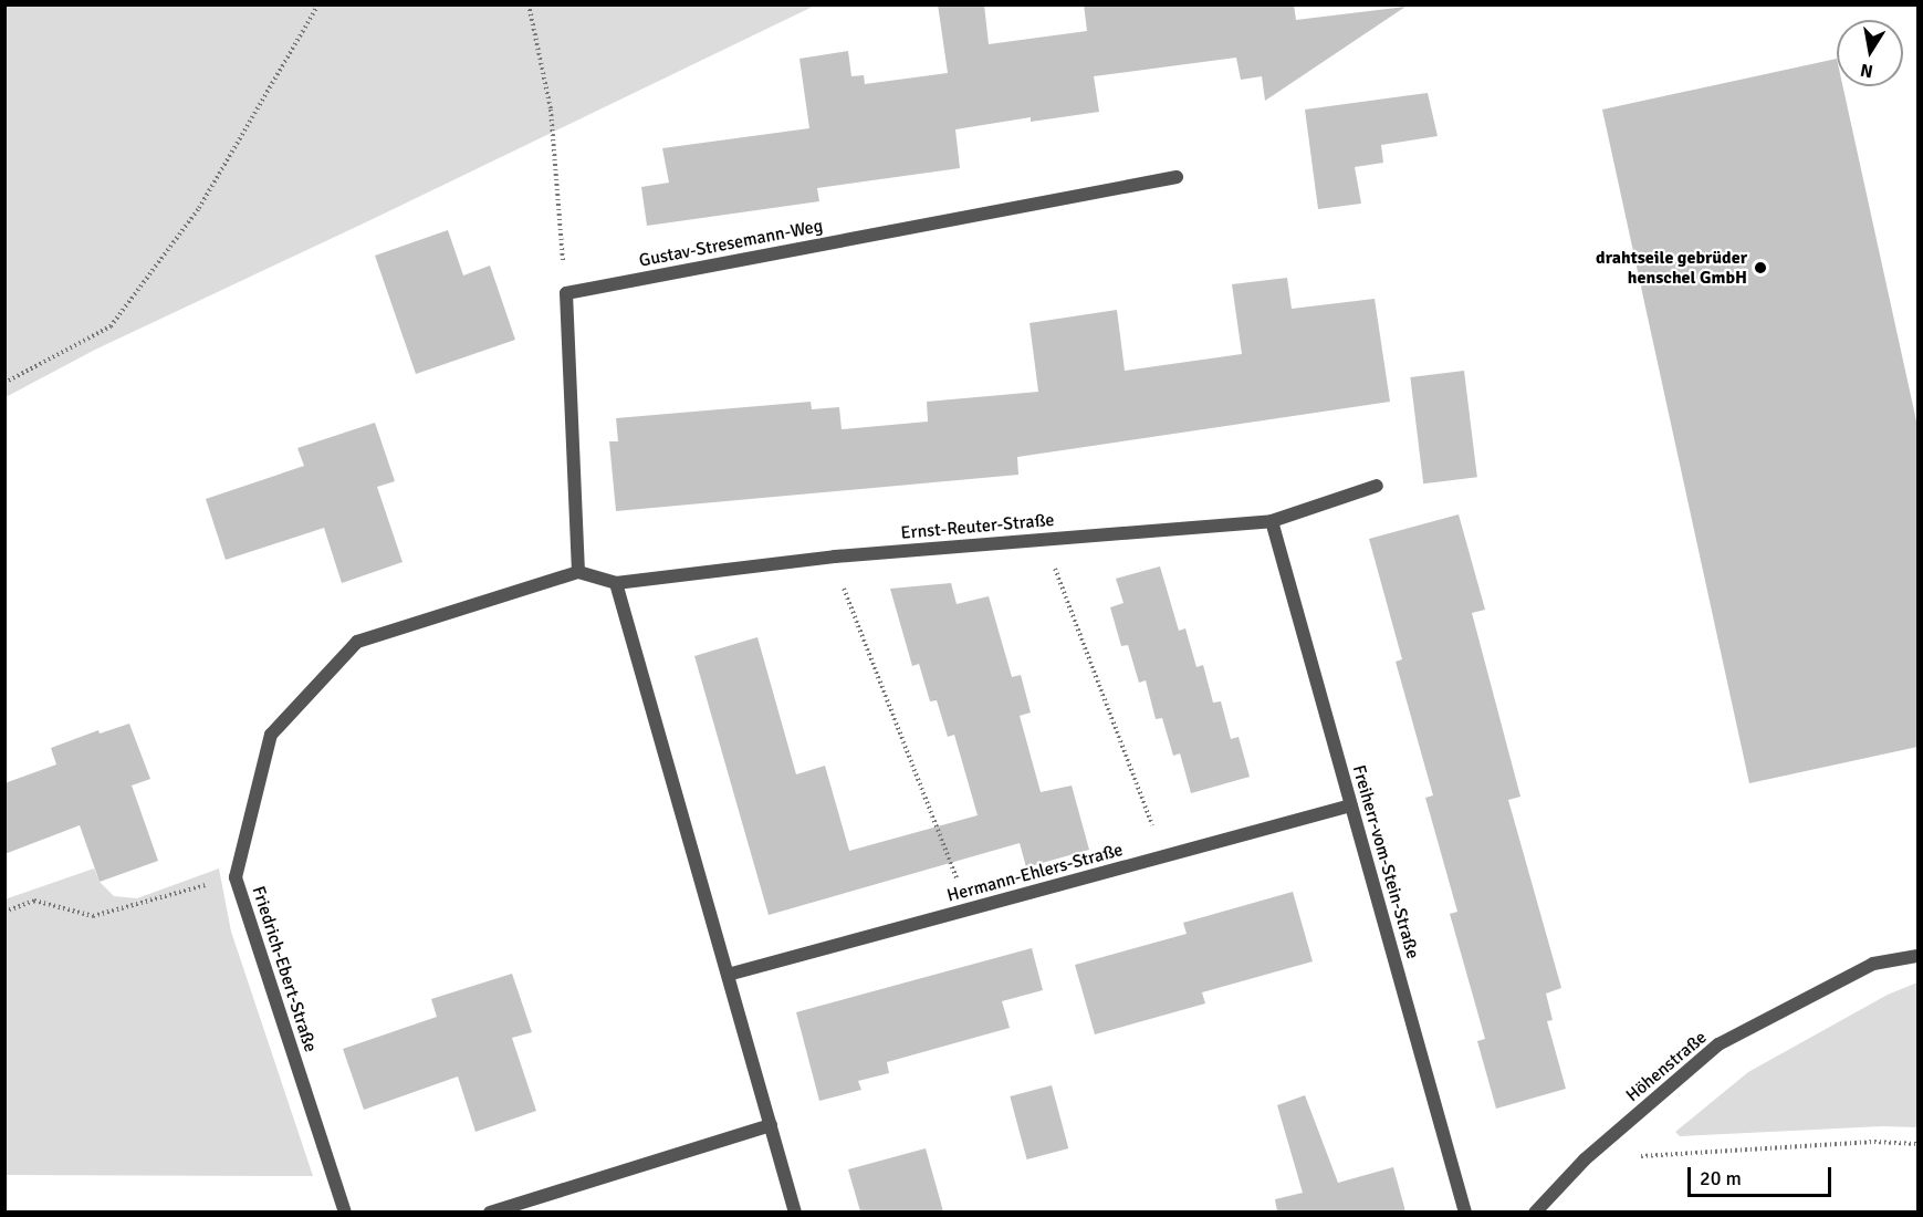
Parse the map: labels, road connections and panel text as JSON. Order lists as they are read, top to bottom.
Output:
{
  "streets": {
    "street": [
      "Gustav-Stresemann-Weg",
      "Ernst-Reuter-Straße",
      "Freiherr-vom-Stein-Straße",
      "Hermann-Ehlers-Straße",
      "Friedrich-Ebert-Straße",
      "Höhenstraße"
    ]
  },
  "crossings": [
    ["Ernst-Reuter-Straße", "Freiherr-vom-Stein-Straße"],
    ["Ernst-Reuter-Straße", "Friedrich-Ebert-Straße"],
    ["Freiherr-vom-Stein-Straße", "Hermann-Ehlers-Straße"]
  ],
  "places": ["drahtseile gebrüder henschel GmbH"],
  "scale_bar": "20 m",
  "north": "bottom"
}
